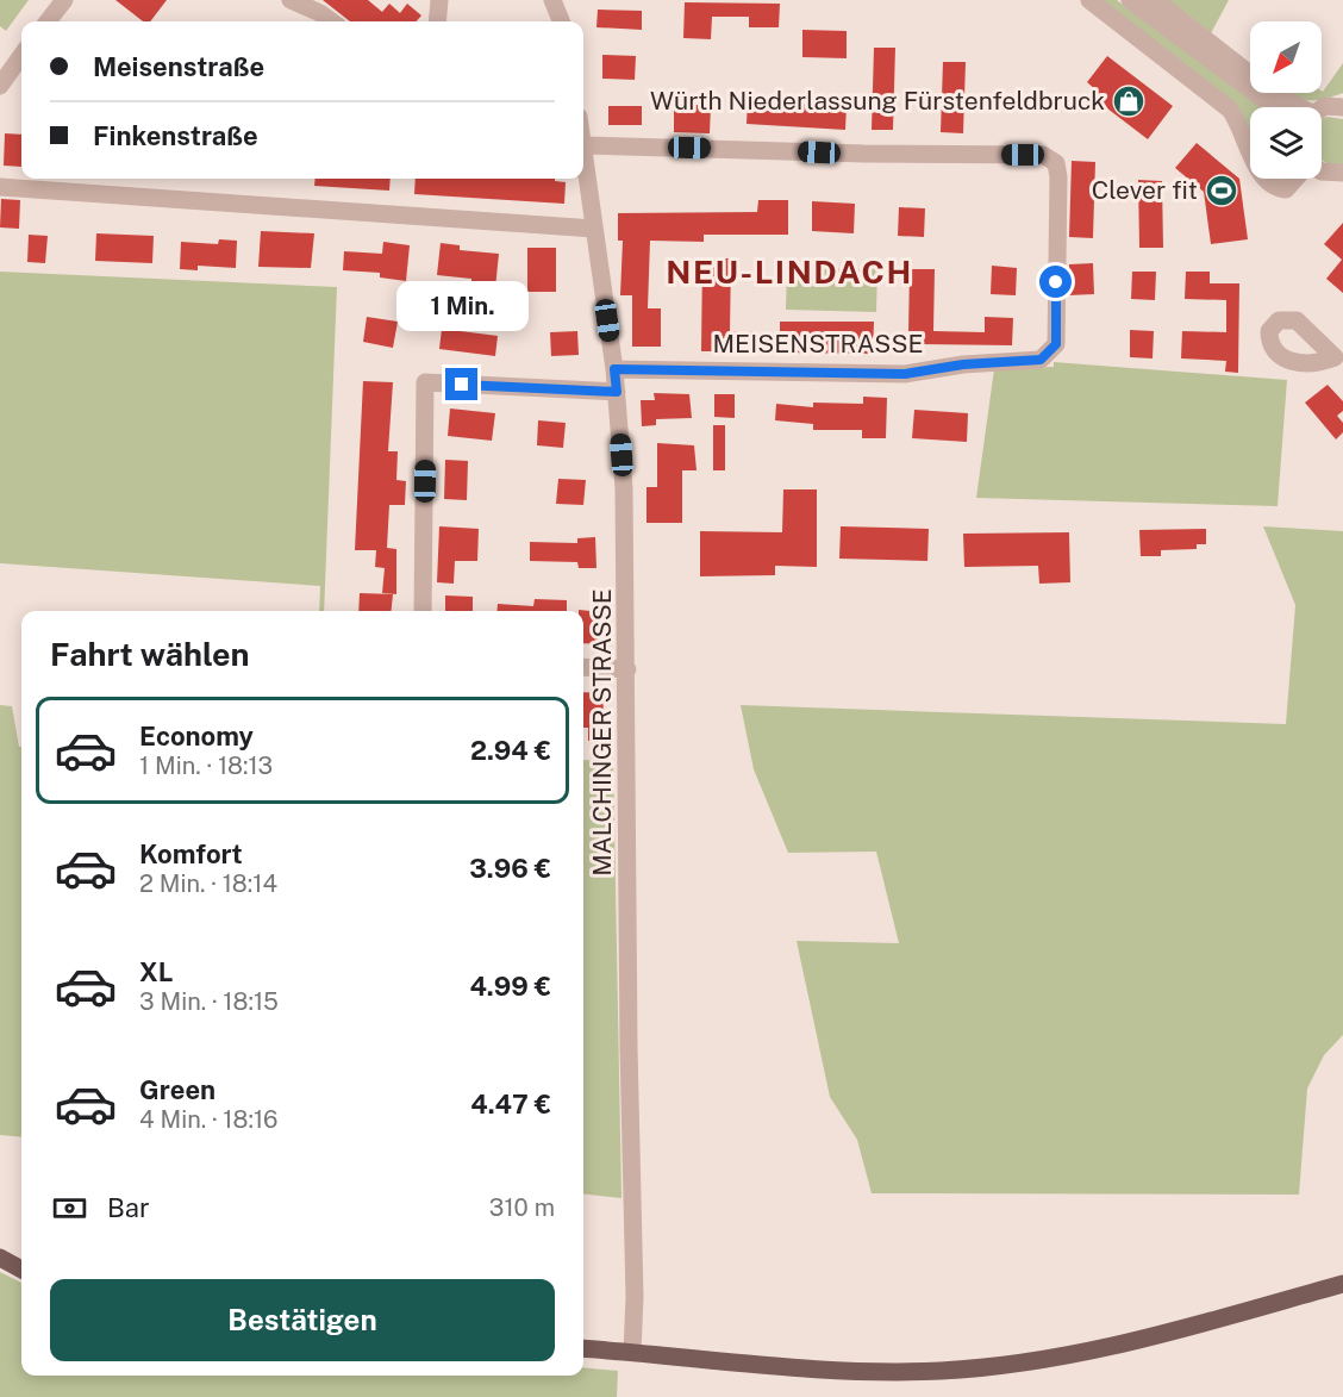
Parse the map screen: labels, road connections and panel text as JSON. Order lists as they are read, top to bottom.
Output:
{
  "streets": {
    "street": ["MEISENSTRASSE", "MALCHINGER STRASSE"]
  },
  "crossings": [
    ["MEISENSTRASSE", "MALCHINGER STRASSE"]
  ],
  "districts": ["NEU-LINDACH"],
  "places": {
    "shop": ["Würth Niederlassung Fürstenfeldbruck"],
    "sports": ["Clever fit"]
  },
  "north": "bottom left",
  "page": {
    "banner": ["Meisenstraße", "Finkenstraße"],
    "bubble": "1 Min.",
    "heading": "Fahrt wählen",
    "list": [
      {
        "name": "Economy",
        "note": "1 Min. · 18:13",
        "value": "2.94 €"
      },
      {
        "name": "Komfort",
        "note": "2 Min. · 18:14",
        "value": "3.96 €"
      },
      {
        "name": "XL",
        "note": "3 Min. · 18:15",
        "value": "4.99 €"
      },
      {
        "name": "Green",
        "note": "4 Min. · 18:16",
        "value": "4.47 €"
      }
    ],
    "pay": ["Bar", "310 m"],
    "buttons": "Bestätigen"
  }
}
